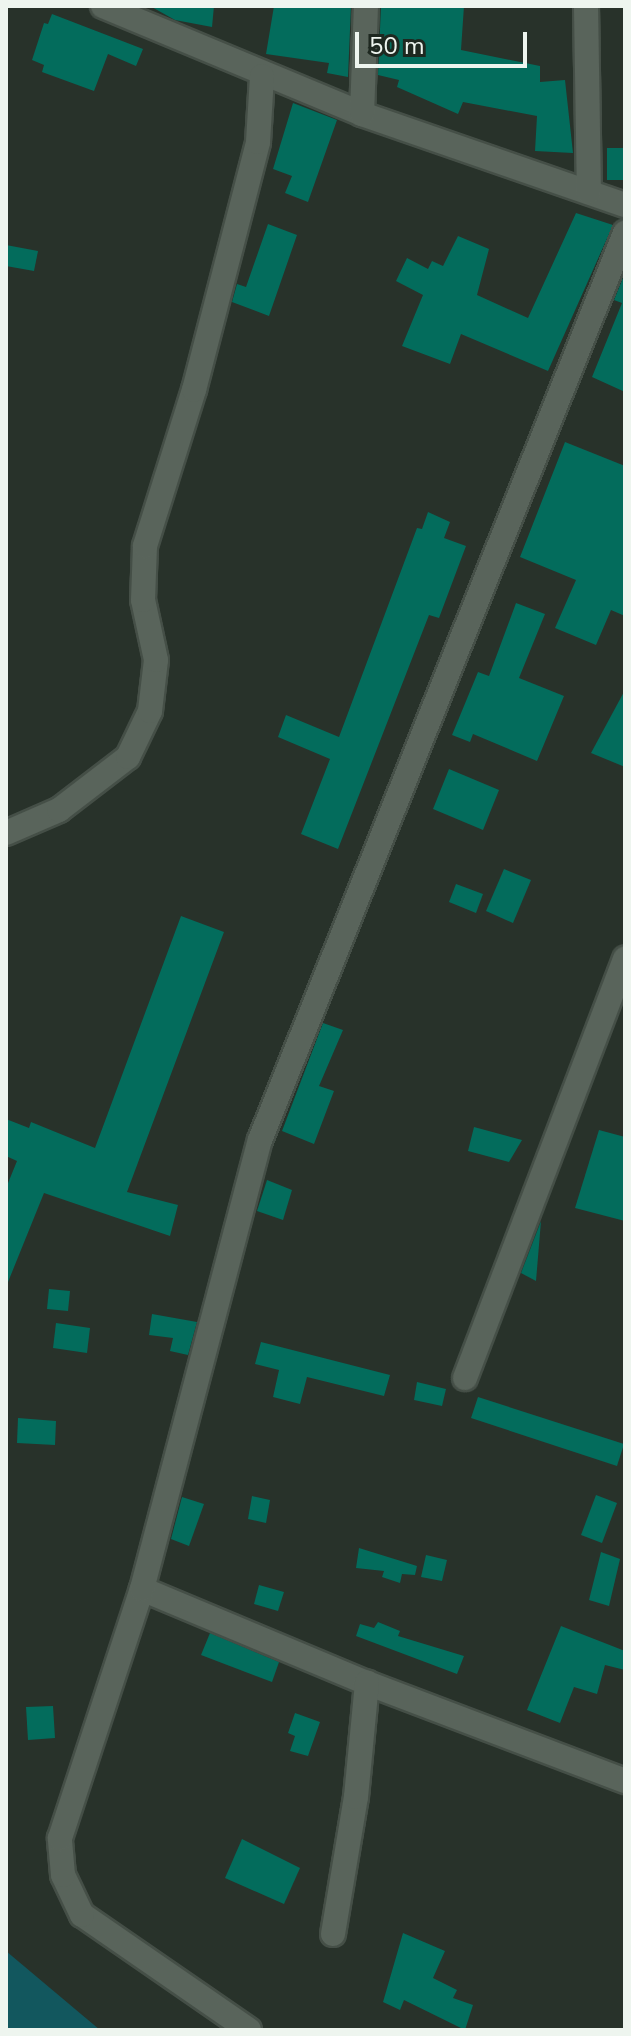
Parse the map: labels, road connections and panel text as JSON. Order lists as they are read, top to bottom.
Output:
{
  "scale_bar": "50 m"
}
